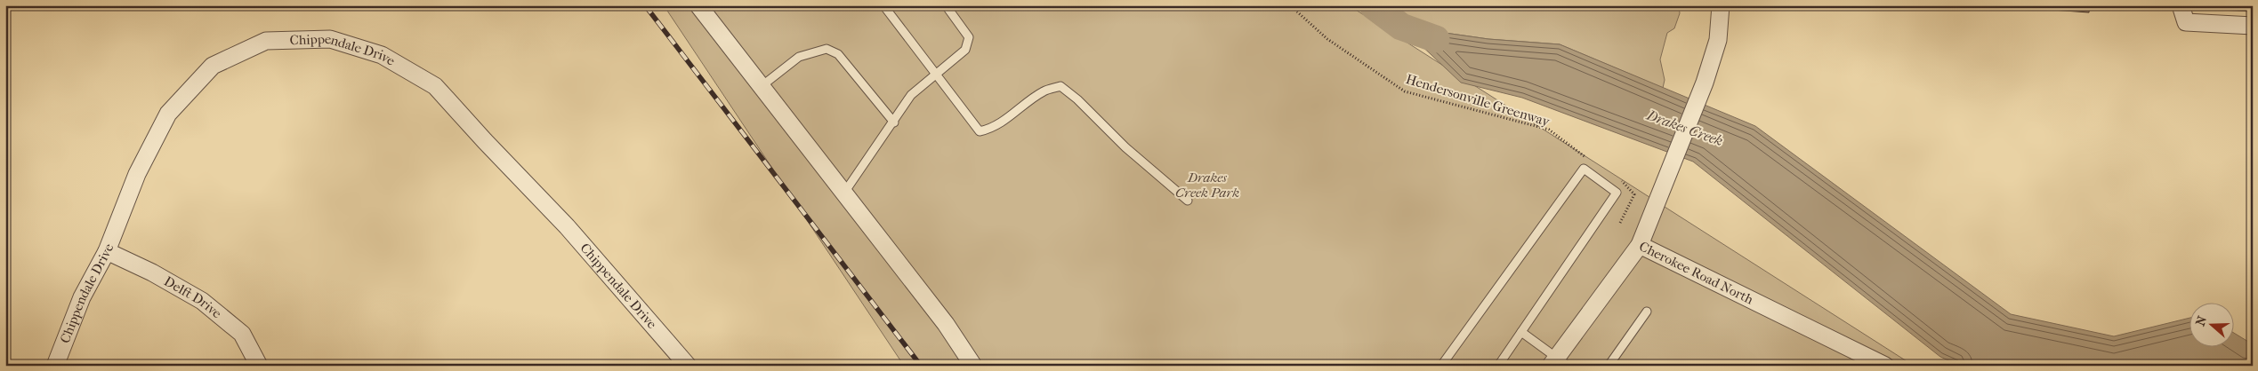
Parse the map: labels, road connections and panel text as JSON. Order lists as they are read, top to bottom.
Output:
{
  "streets": {
    "street": ["Chippendale Drive", "Cherokee Road North", "Delft Drive"],
    "path": ["Hendersonville Greenway"]
  },
  "crossings": [
    ["Chippendale Drive", "Delft Drive"]
  ],
  "water": ["Drakes Creek"],
  "parks": ["Drakes Creek Park"],
  "north": "left"
}
